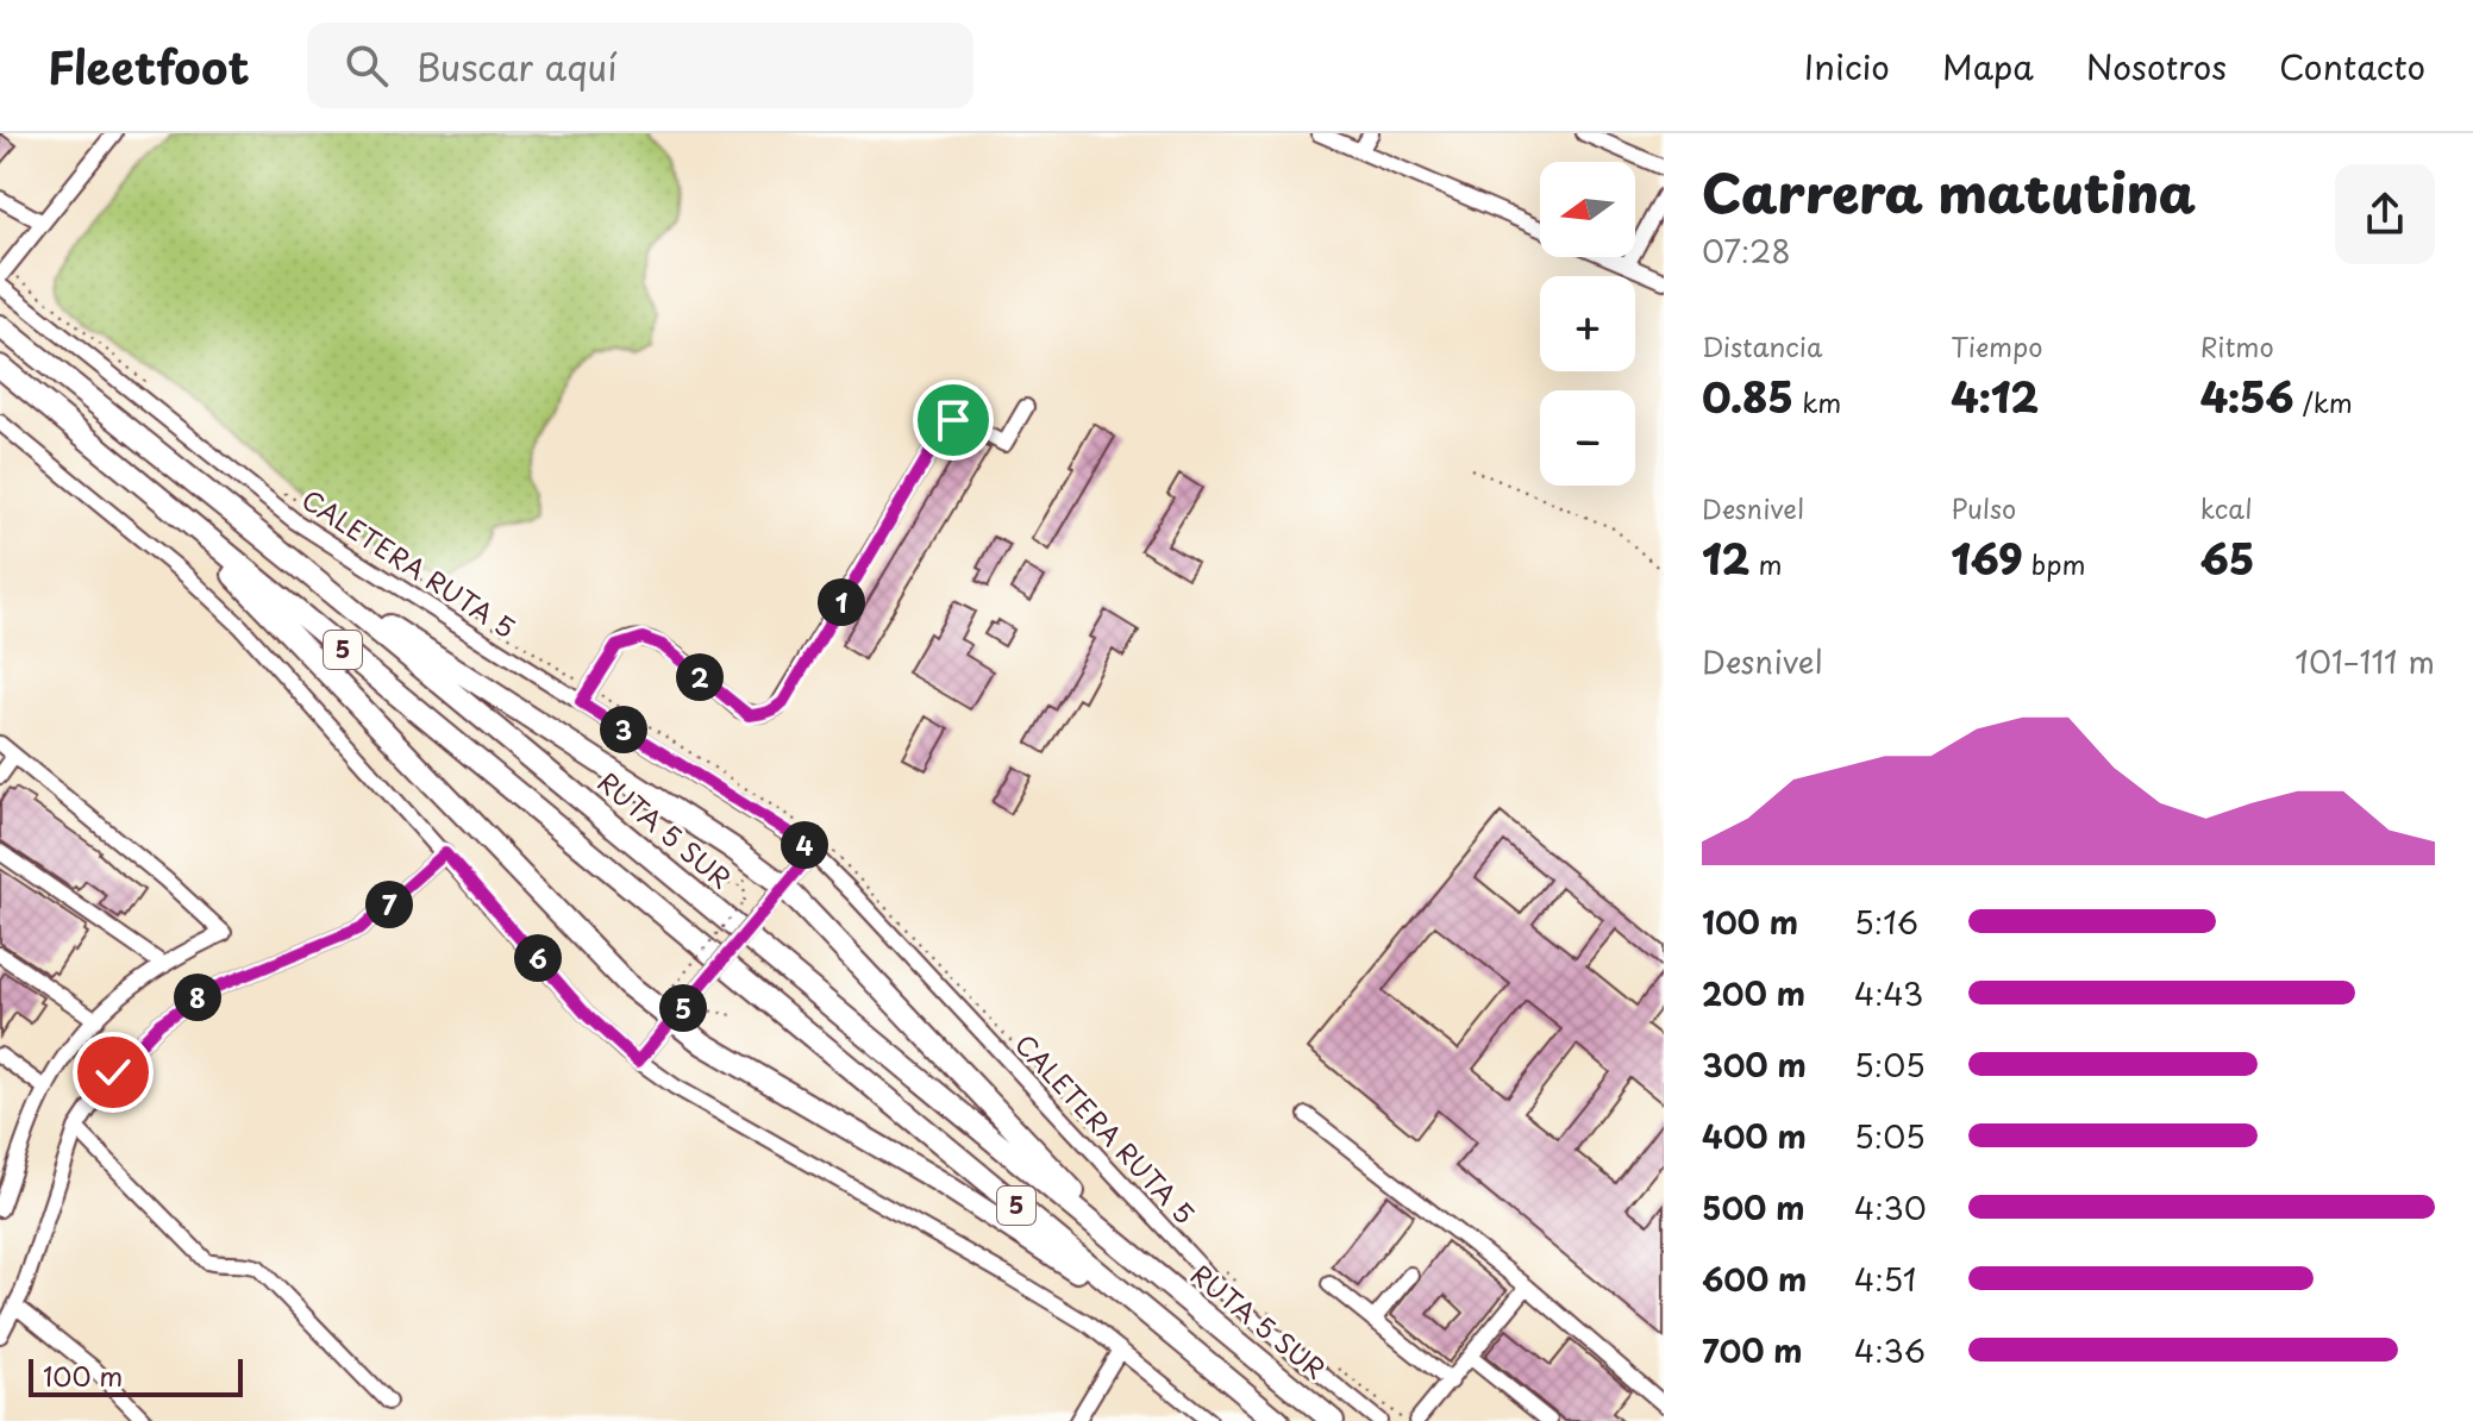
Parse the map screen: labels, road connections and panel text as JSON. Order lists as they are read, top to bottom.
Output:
{
  "streets": {
    "highway": ["5", "RUTA 5 SUR"],
    "street": ["CALETERA RUTA 5"]
  },
  "scale_bar": "100 m",
  "north": "left",
  "page": {
    "header": "Fleetfoot",
    "search": "Buscar aquí",
    "nav": [
      "Inicio",
      "Mapa",
      "Nosotros",
      "Contacto"
    ],
    "heading": ["Carrera matutina", "07:28"],
    "map_buttons": ["+", "−"],
    "stats": [
      ["Distancia", "0.85 km"],
      ["Tiempo", "4:12"],
      ["Ritmo", "4:56 /km"],
      ["Desnivel", "12 m"],
      ["Pulso", "169 bpm"],
      ["kcal", "65"]
    ],
    "pins": [
      "1",
      "2",
      "3",
      "4",
      "7",
      "6",
      "8",
      "5"
    ],
    "chart": ["Desnivel", "101–111 m"],
    "list": [
      {
        "name": "100 m",
        "note": "5:16"
      },
      {
        "name": "200 m",
        "note": "4:43"
      },
      {
        "name": "300 m",
        "note": "5:05"
      },
      {
        "name": "400 m",
        "note": "5:05"
      },
      {
        "name": "500 m",
        "note": "4:30"
      },
      {
        "name": "600 m",
        "note": "4:51"
      },
      {
        "name": "700 m",
        "note": "4:36"
      }
    ],
    "scale": "100 m"
  }
}
